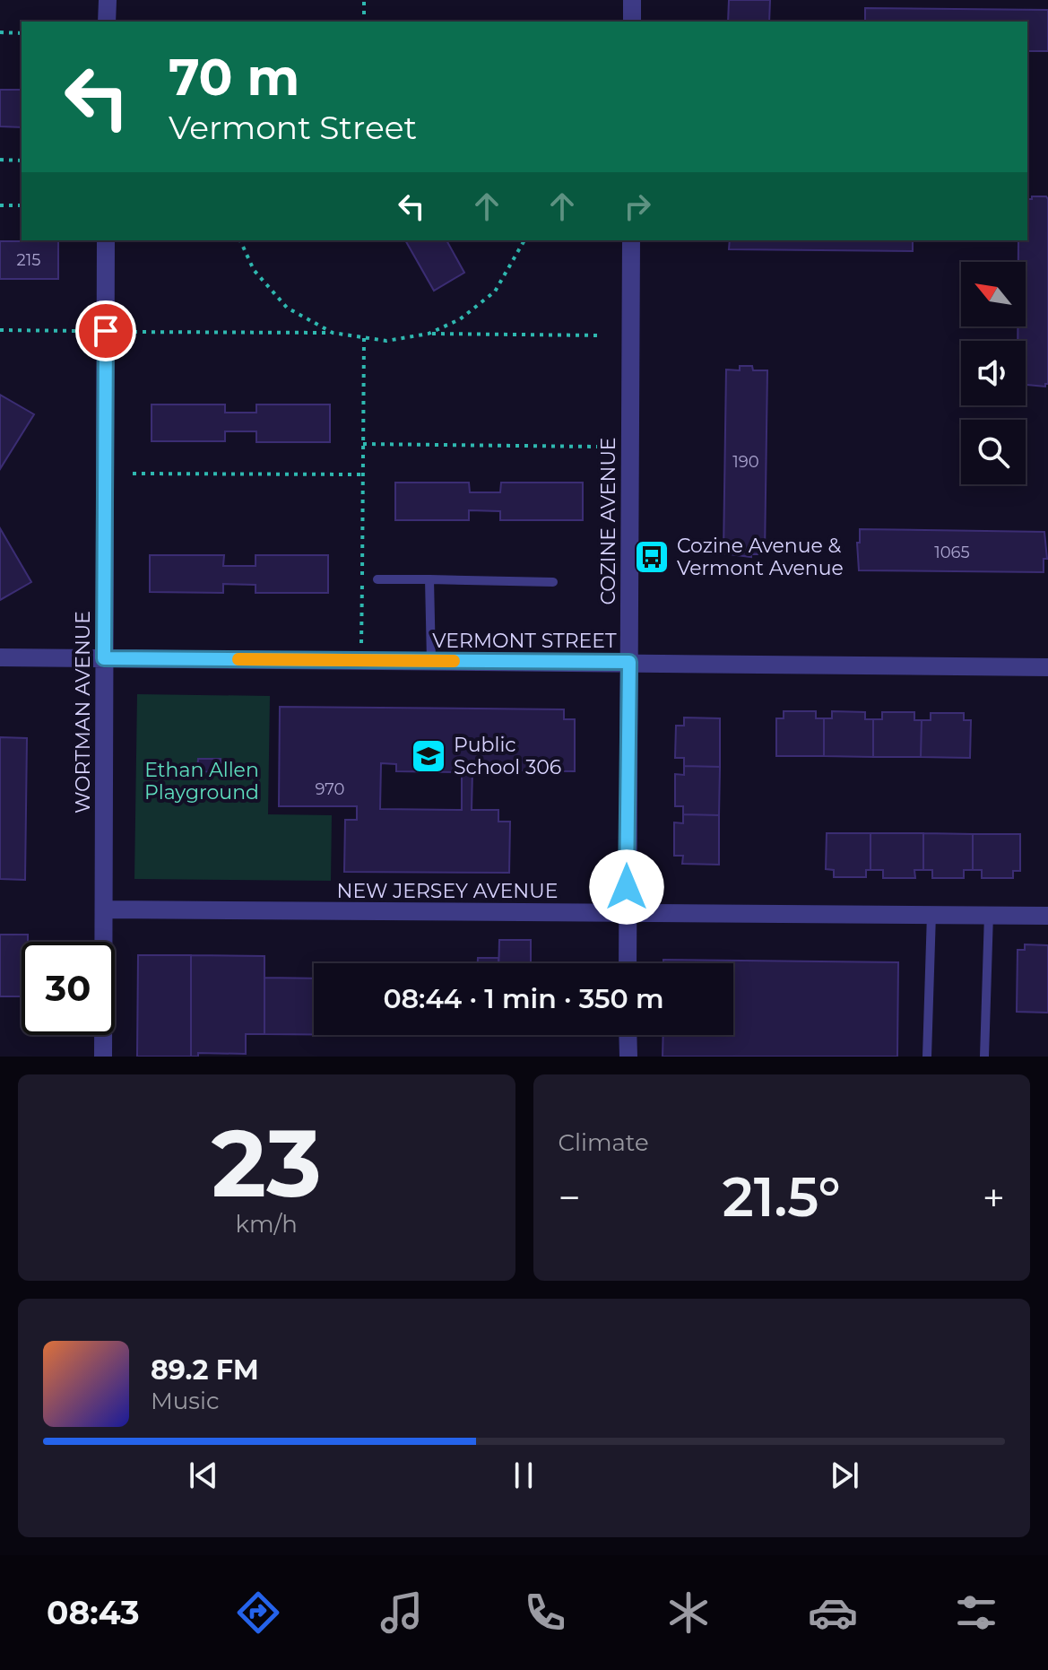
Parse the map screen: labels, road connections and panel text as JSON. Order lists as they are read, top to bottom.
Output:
{
  "streets": {
    "street": [
      "COZINE AVENUE",
      "VERMONT STREET",
      "WORTMAN AVENUE",
      "NEW JERSEY AVENUE"
    ]
  },
  "crossings": [
    ["COZINE AVENUE", "VERMONT STREET"],
    ["COZINE AVENUE", "NEW JERSEY AVENUE"],
    ["VERMONT STREET", "WORTMAN AVENUE"],
    ["WORTMAN AVENUE", "NEW JERSEY AVENUE"]
  ],
  "parks": ["Ethan Allen Playground"],
  "places": {
    "bus stop": ["Cozine Avenue & Vermont Avenue"],
    "school or university": ["Public School 306"]
  },
  "house_numbers": [
    "215",
    "190",
    "1065",
    "970"
  ],
  "north": "top left",
  "page": {
    "turn": ["70 m", "Vermont Street"],
    "limit": "30",
    "trip": "08:44 · 1 min · 350 m",
    "tile": [
      ["23", "km/h"],
      "Climate"
    ],
    "heat": ["−", "21.5°", "+"],
    "song": ["89.2 FM", "Music"],
    "tabs": "08:43"
  }
}
